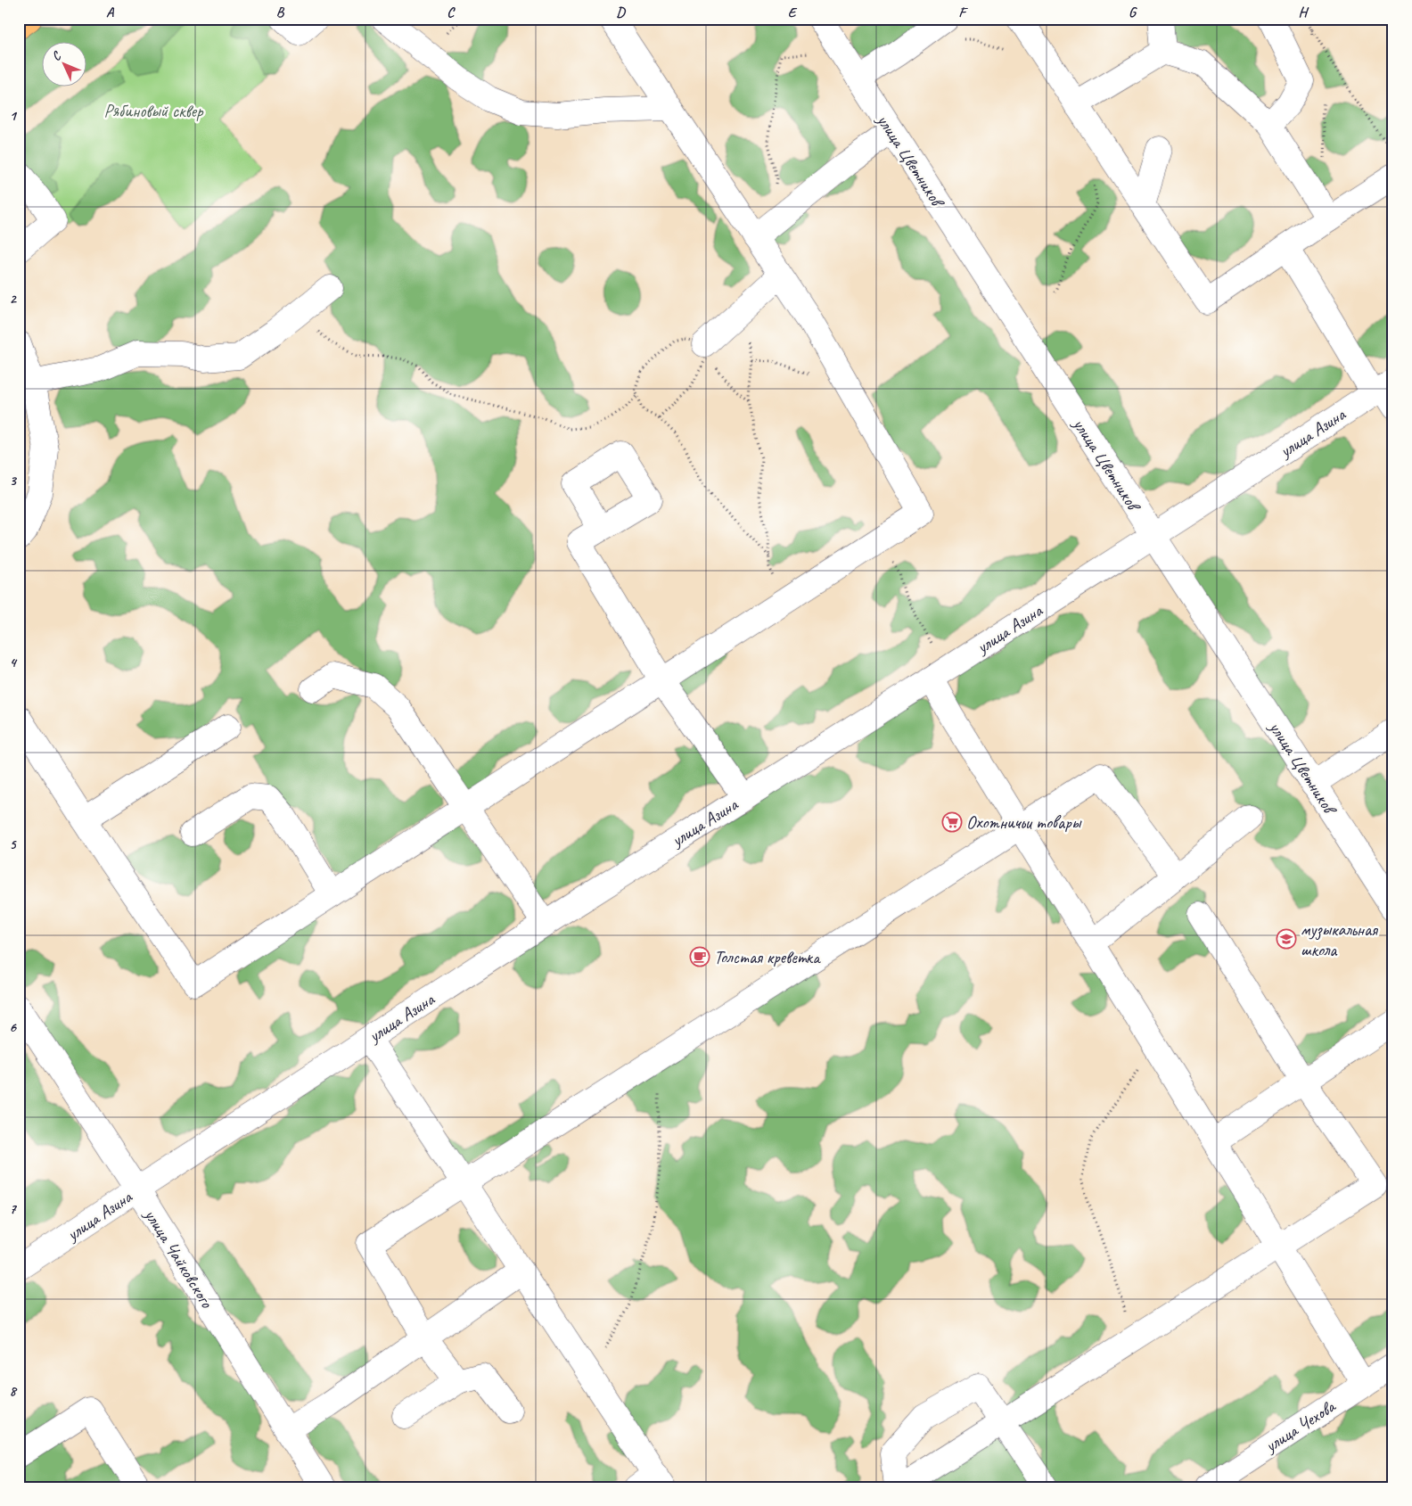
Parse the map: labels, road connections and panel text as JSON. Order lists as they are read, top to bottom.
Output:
{
  "streets": {
    "street": [
      "улица Цветников",
      "улица Азина",
      "улица Чайковского",
      "улица Чехова"
    ]
  },
  "crossings": [
    ["улица Цветников", "улица Азина"],
    ["улица Азина", "улица Чайковского"]
  ],
  "parks": ["Рябиновый сквер"],
  "places": {
    "supermarket": ["Охотничьи товары"],
    "school or university": ["музыкальная школа"],
    "cafe": ["Толстая креветка"]
  },
  "north": "top left",
  "grid": {
    "columns": [
      "A",
      "B",
      "C",
      "D",
      "E",
      "F",
      "G",
      "H"
    ],
    "rows": [
      "1",
      "2",
      "3",
      "4",
      "5",
      "6",
      "7",
      "8"
    ]
  }
}
